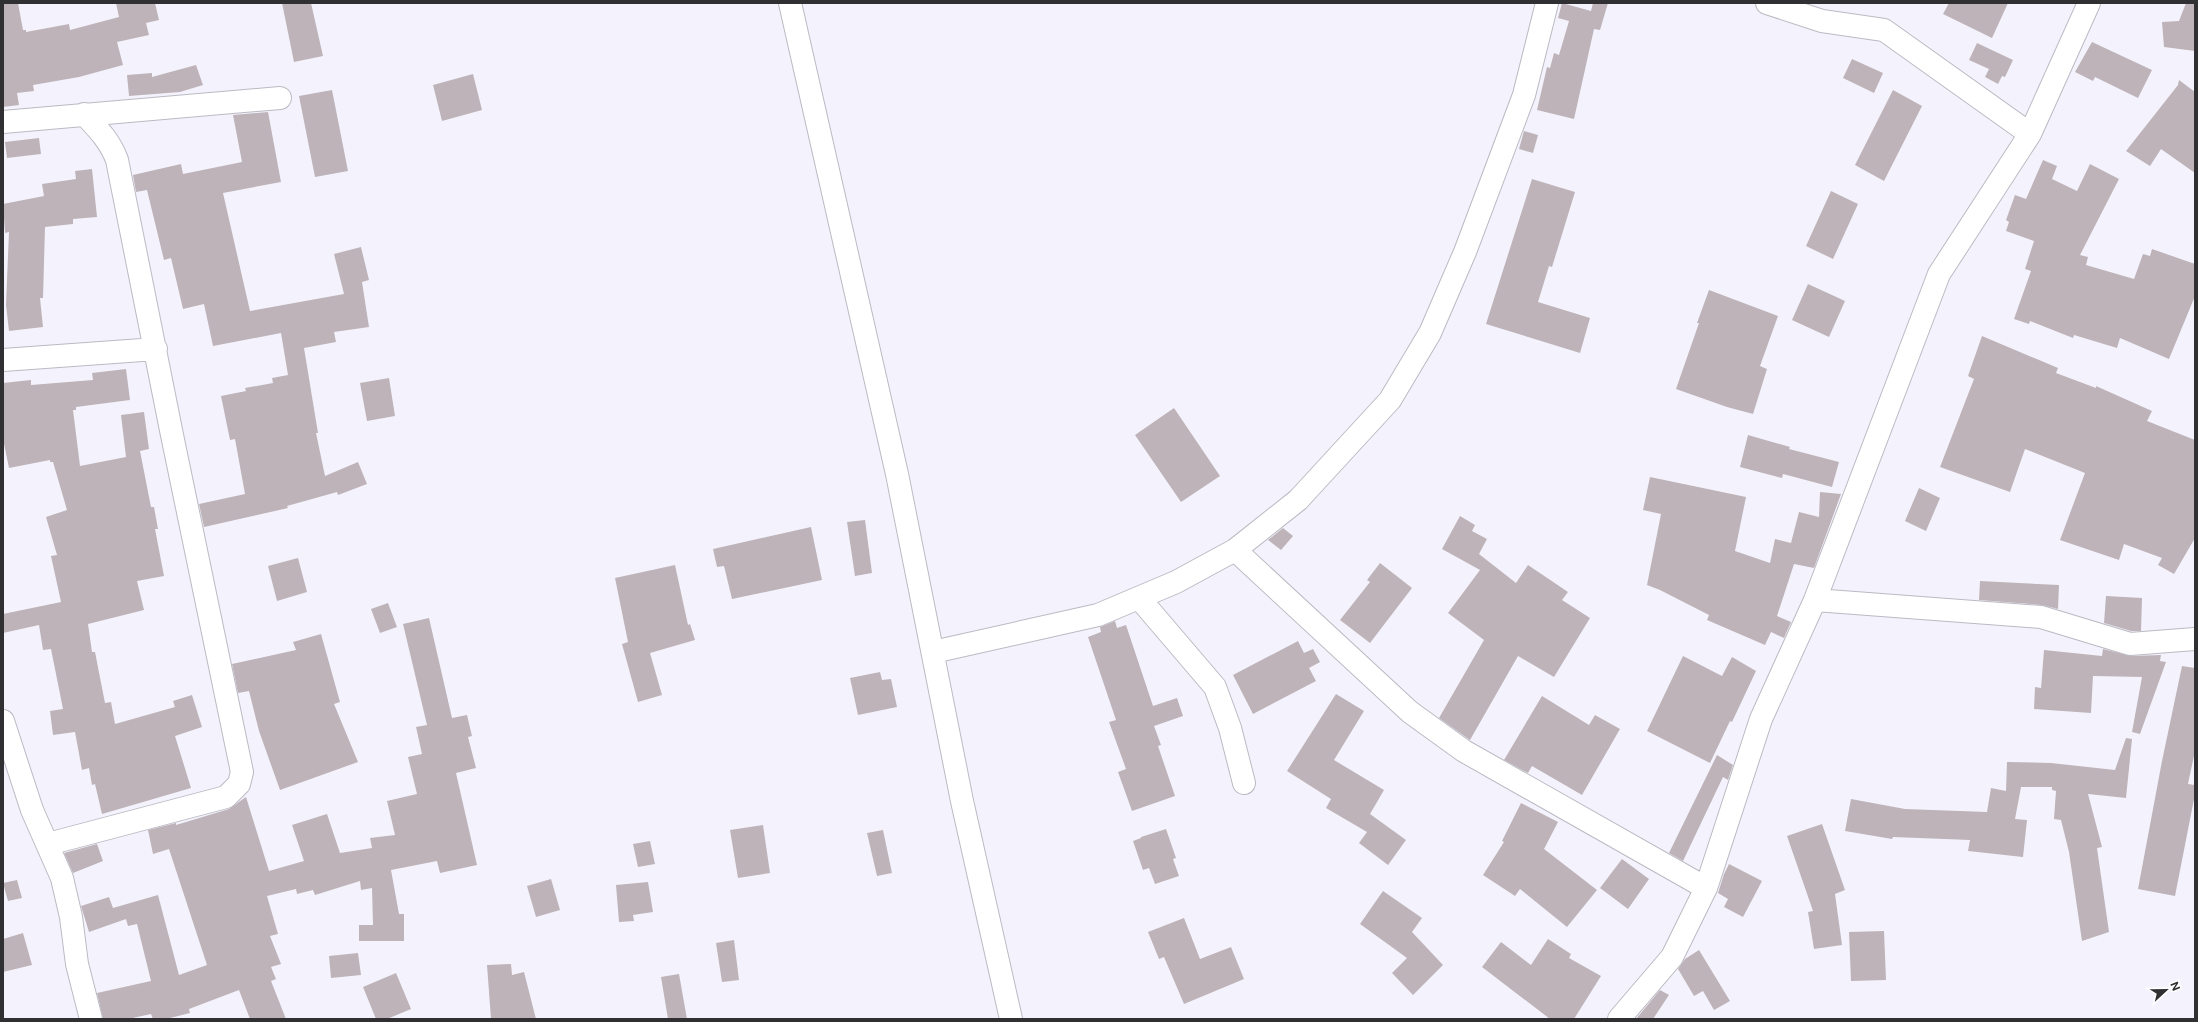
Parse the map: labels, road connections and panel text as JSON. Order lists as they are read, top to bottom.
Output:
{
  "north": "right"
}
